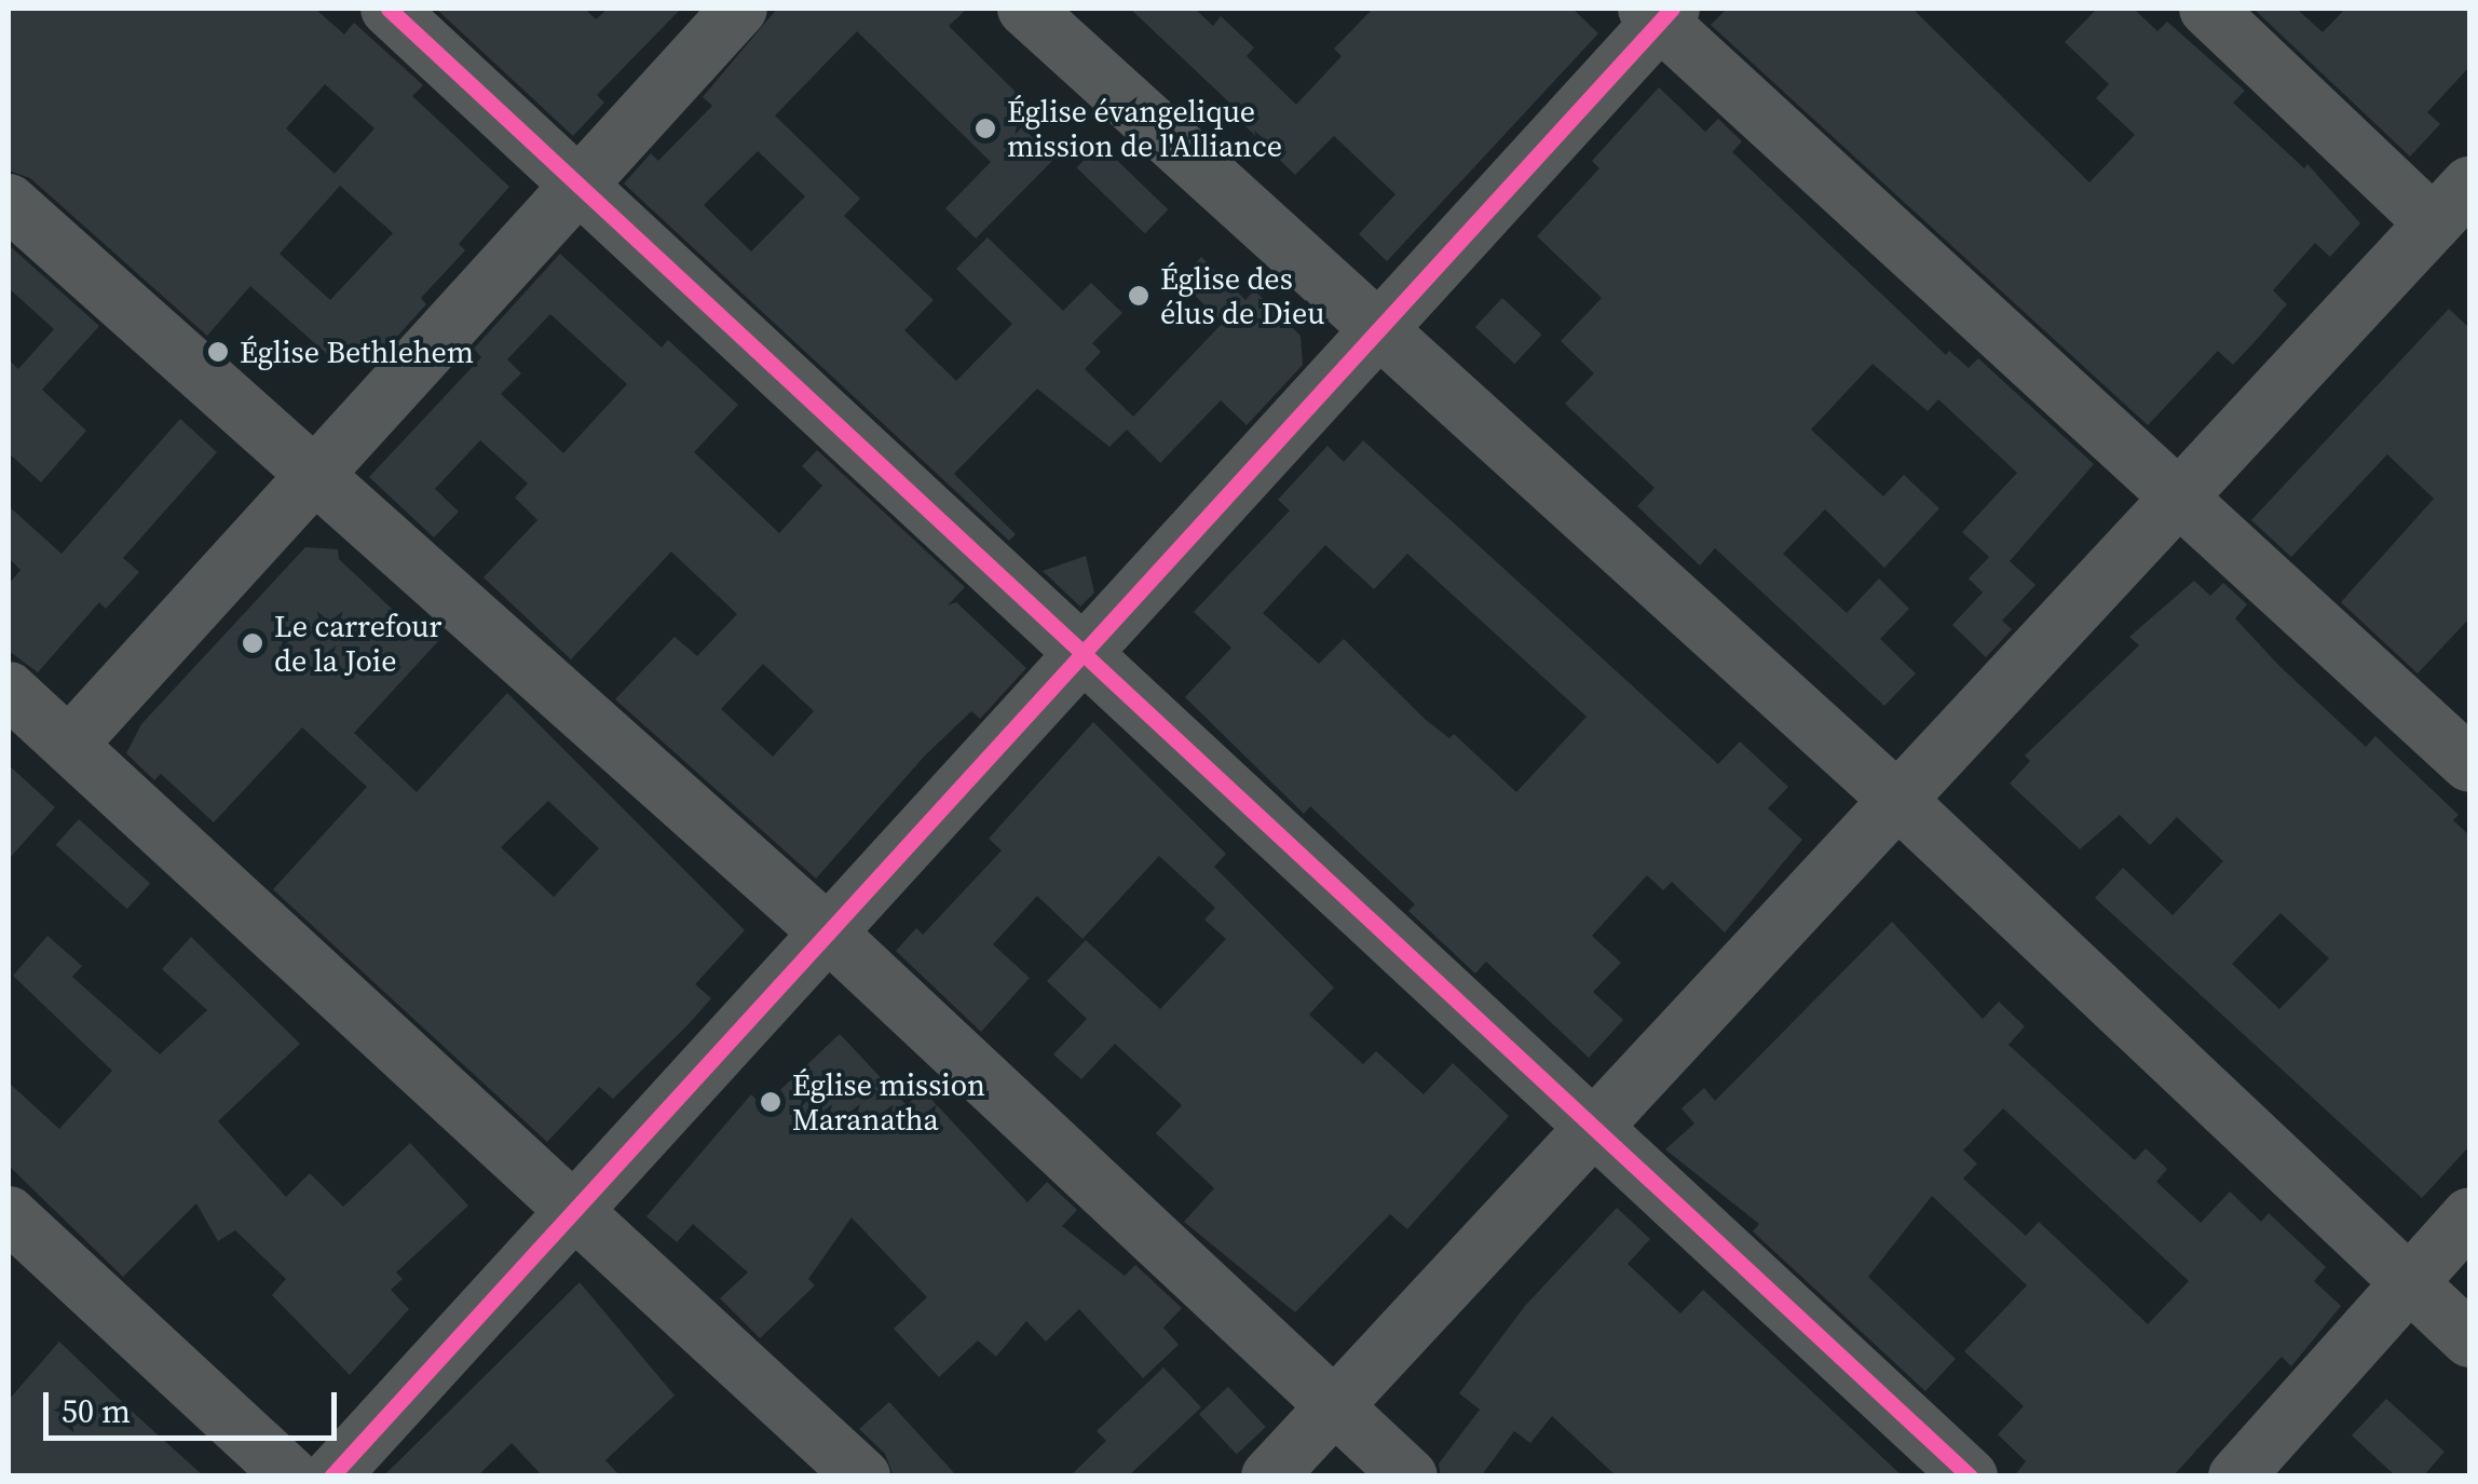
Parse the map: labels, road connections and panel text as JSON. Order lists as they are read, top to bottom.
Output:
{
  "places": [
    "Église évangelique mission de l'Alliance",
    "Église des élus de Dieu",
    "Église Bethlehem",
    "Le carrefour de la Joie",
    "Église mission Maranatha"
  ],
  "scale_bar": "50 m"
}
